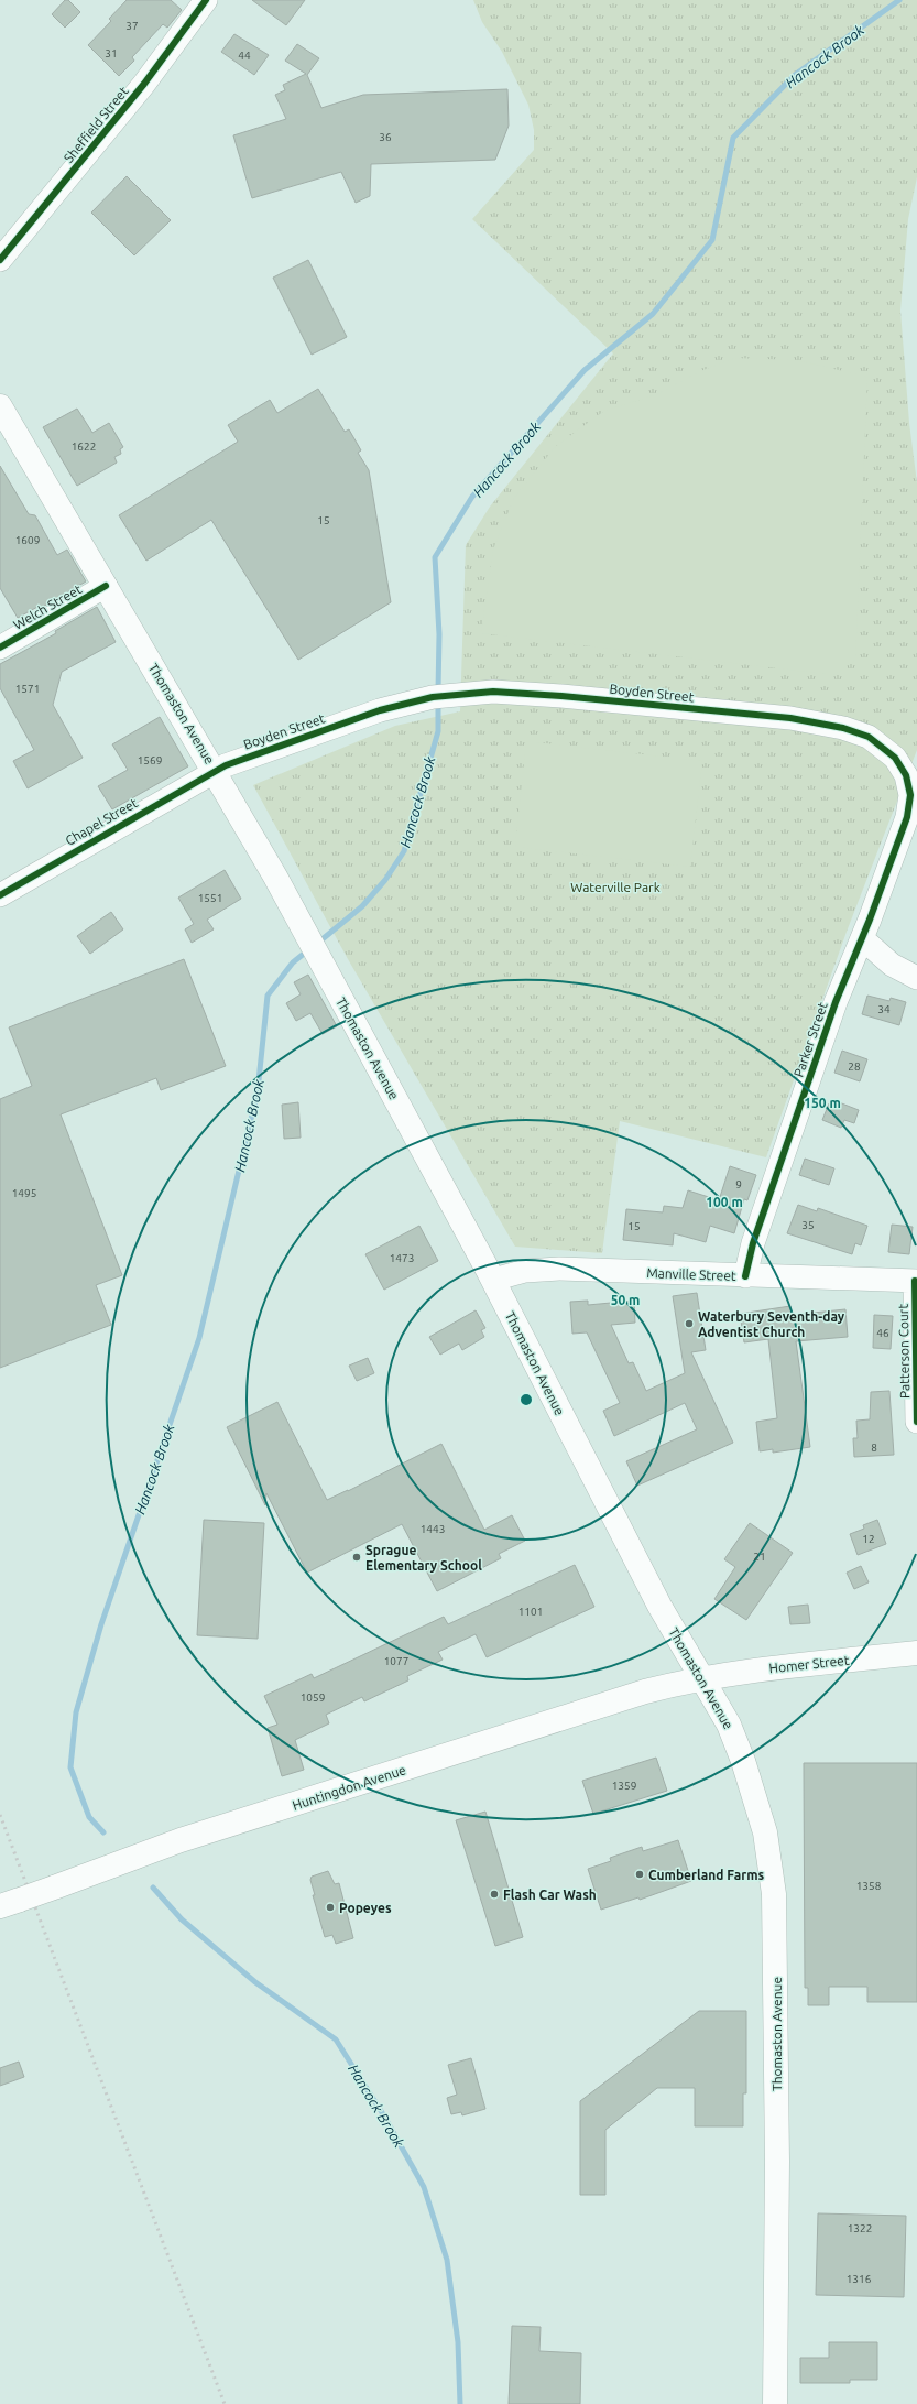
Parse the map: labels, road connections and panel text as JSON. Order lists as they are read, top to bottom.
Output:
{
  "streets": {
    "main road": ["Thomaston Avenue", "Homer Street", "Huntingdon Avenue"],
    "street": [
      "Sheffield Street",
      "Welch Street",
      "Boyden Street",
      "Chapel Street",
      "Parker Street",
      "Manville Street",
      "Patterson Court"
    ]
  },
  "crossings": [
    ["Welch Street", "Thomaston Avenue"],
    ["Boyden Street", "Thomaston Avenue"],
    ["Boyden Street", "Chapel Street"],
    ["Boyden Street", "Parker Street"],
    ["Thomaston Avenue", "Chapel Street"],
    ["Thomaston Avenue", "Manville Street"],
    ["Thomaston Avenue", "Homer Street"],
    ["Thomaston Avenue", "Huntingdon Avenue"],
    ["Parker Street", "Manville Street"],
    ["Manville Street", "Patterson Court"],
    ["Homer Street", "Huntingdon Avenue"]
  ],
  "water": ["Hancock Brook"],
  "parks": ["Waterville Park"],
  "places": [
    "Waterbury Seventh-day Adventist Church",
    "Sprague Elementary School",
    "Cumberland Farms",
    "Flash Car Wash",
    "Popeyes"
  ],
  "house_numbers": [
    "37",
    "31",
    "44",
    "36",
    "1622",
    "15",
    "1609",
    "1571",
    "1569",
    "1551",
    "34",
    "28",
    "9",
    "1495",
    "35",
    "15",
    "1473",
    "46",
    "8",
    "1443",
    "12",
    "21",
    "1101",
    "1077",
    "1059",
    "1359",
    "1358",
    "1322",
    "1316"
  ],
  "rings": ["150 m", "100 m", "50 m"]
}
